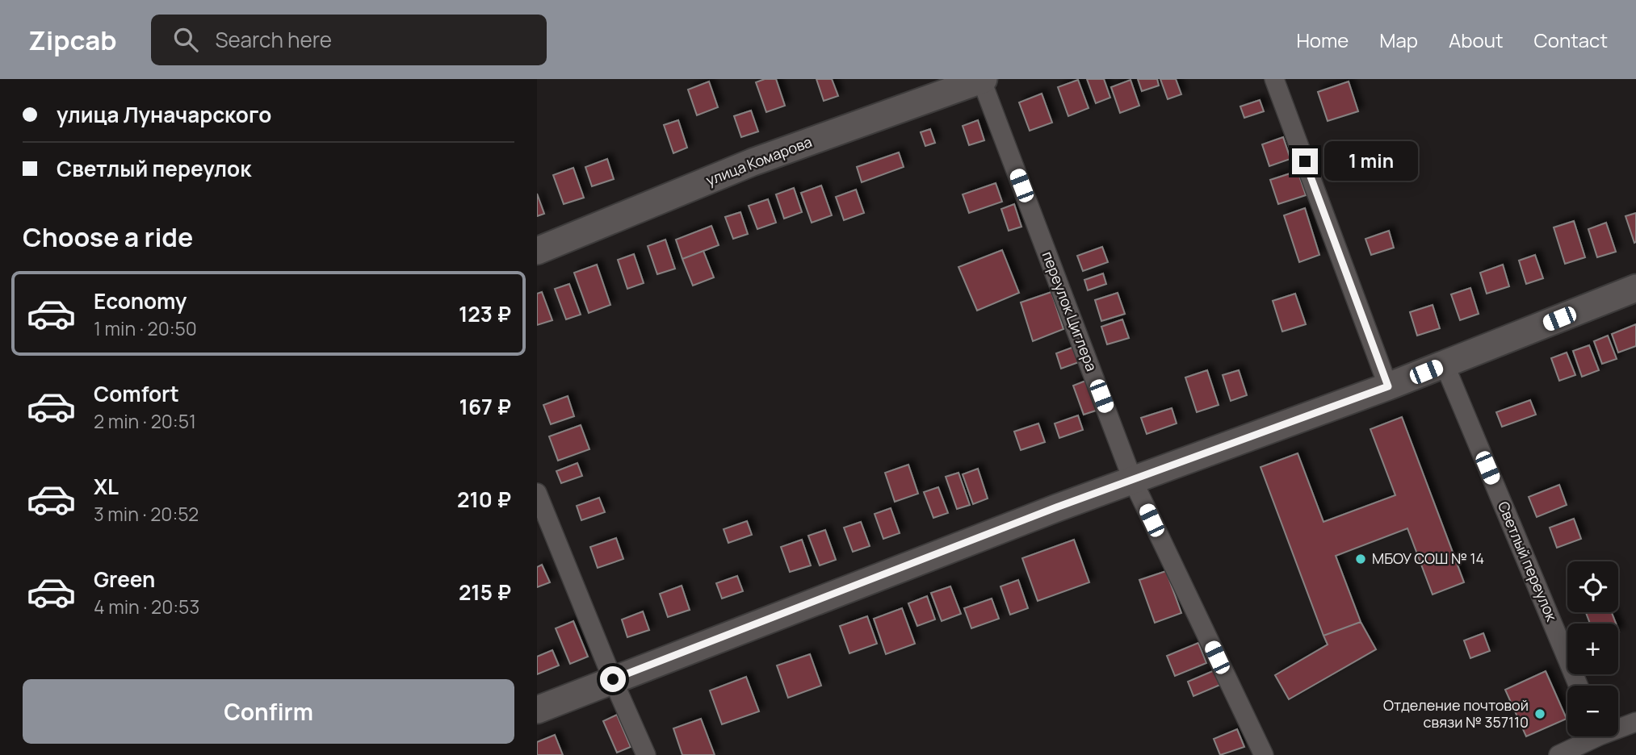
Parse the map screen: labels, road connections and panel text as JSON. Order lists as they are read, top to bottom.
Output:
{
  "streets": {
    "street": ["улица Комарова", "переулок Циглера", "Светлый переулок"]
  },
  "crossings": [
    ["улица Комарова", "переулок Циглера"]
  ],
  "places": ["МБОУ СОШ № 14", "Отделение почтовой связи № 357110"],
  "page": {
    "header": "Zipcab",
    "search": "Search here",
    "nav": [
      "Home",
      "Map",
      "About",
      "Contact"
    ],
    "banner": ["улица Луначарского", "Светлый переулок"],
    "bubble": "1 min",
    "heading": "Choose a ride",
    "list": [
      {
        "name": "Economy",
        "note": "1 min · 20:50",
        "value": "123 ₽"
      },
      {
        "name": "Comfort",
        "note": "2 min · 20:51",
        "value": "167 ₽"
      },
      {
        "name": "XL",
        "note": "3 min · 20:52",
        "value": "210 ₽"
      },
      {
        "name": "Green",
        "note": "4 min · 20:53",
        "value": "215 ₽"
      }
    ],
    "map_buttons": ["+", "−"],
    "buttons": "Confirm"
  }
}
